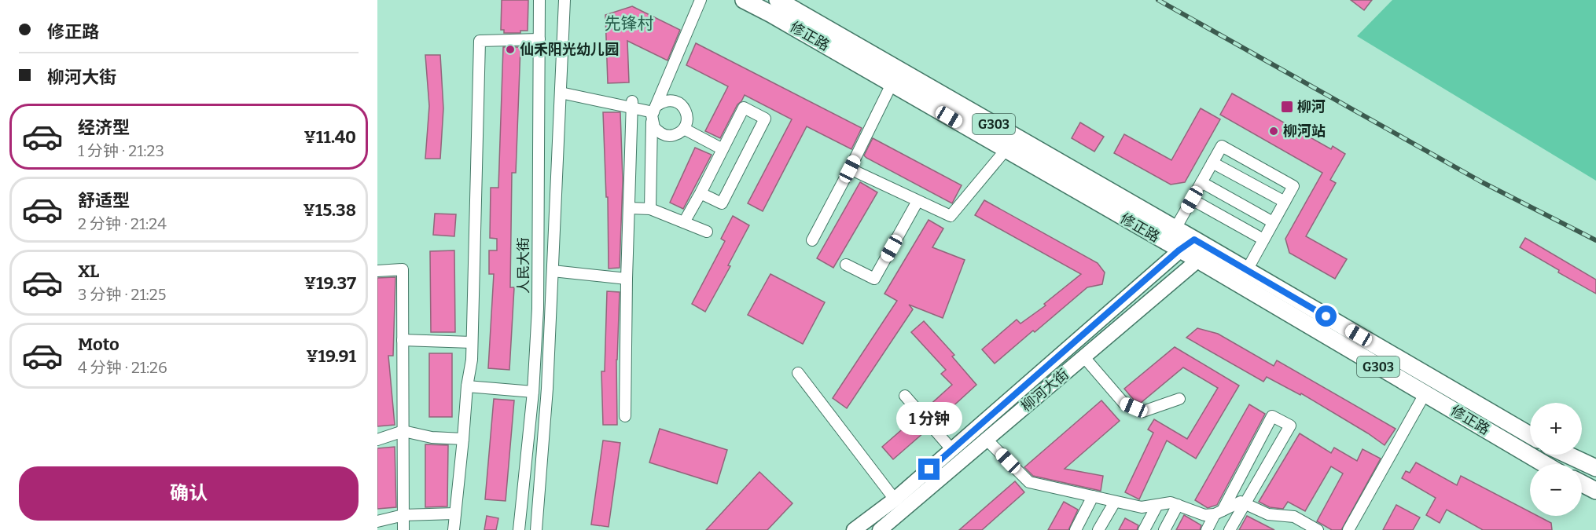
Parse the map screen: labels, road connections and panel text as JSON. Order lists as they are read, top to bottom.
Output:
{
  "streets": {
    "highway": ["修正路", "G303"],
    "main road": ["柳河大街"],
    "street": ["人民大街"]
  },
  "crossings": [
    ["修正路", "柳河大街"]
  ],
  "districts": ["先锋村"],
  "places": {
    "other": ["仙禾阳光幼儿园", "柳河站"],
    "transit": ["柳河"]
  },
  "page": {
    "banner": ["修正路", "柳河大街"],
    "list": [
      {
        "name": "经济型",
        "note": "1 分钟 · 21:23",
        "value": "¥11.40"
      },
      {
        "name": "舒适型",
        "note": "2 分钟 · 21:24",
        "value": "¥15.38"
      },
      {
        "name": "XL",
        "note": "3 分钟 · 21:25",
        "value": "¥19.37"
      },
      {
        "name": "Moto",
        "note": "4 分钟 · 21:26",
        "value": "¥19.91"
      }
    ],
    "bubble": "1 分钟",
    "map_buttons": ["+", "−"],
    "buttons": "确认"
  }
}
